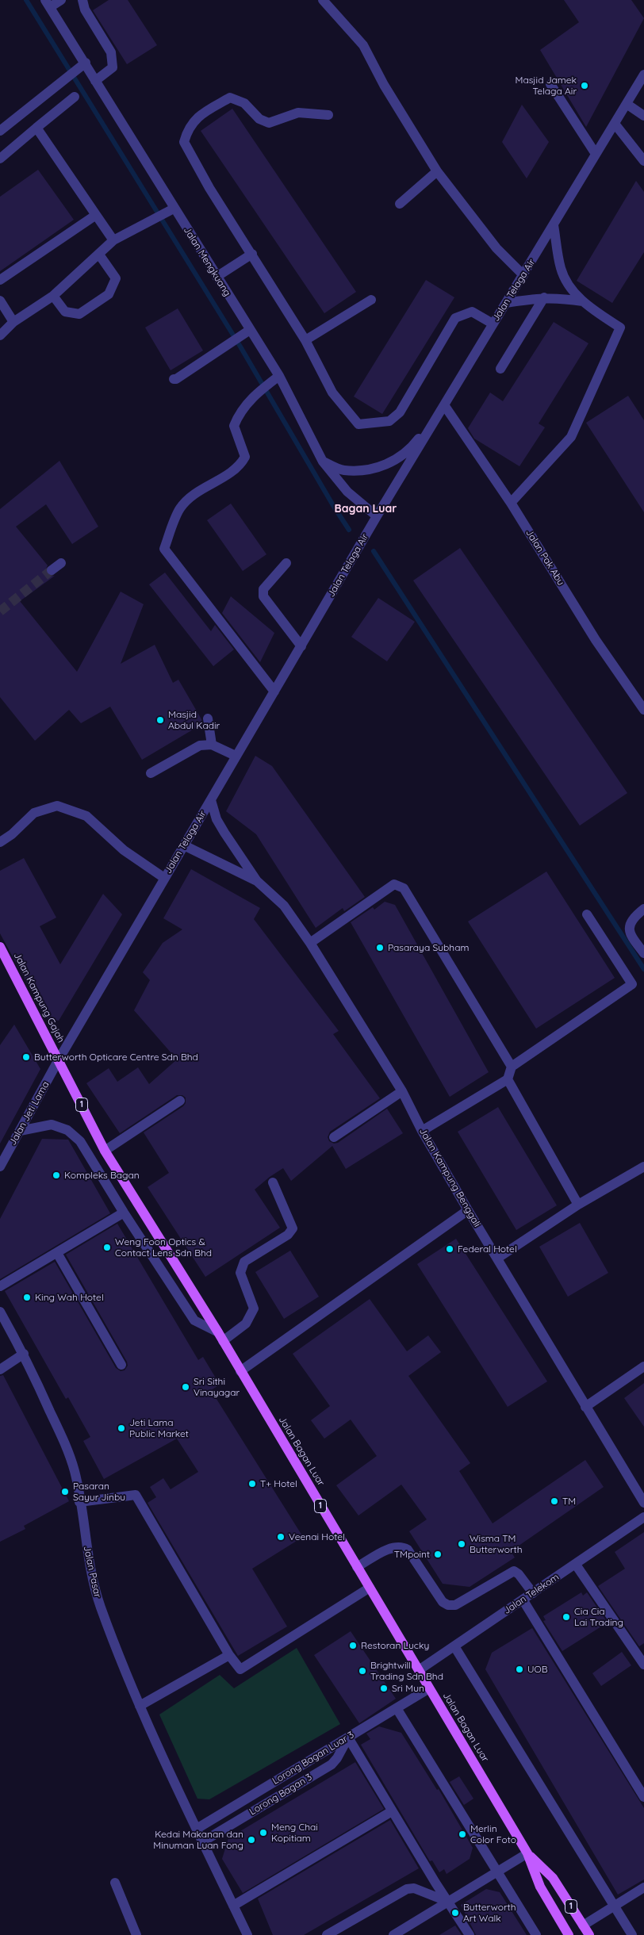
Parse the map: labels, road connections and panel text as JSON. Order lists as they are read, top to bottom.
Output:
{
  "streets": {
    "main road": ["Jalan Kampung Gajah", "1", "Jalan Bagan Luar"],
    "street": [
      "Jalan Mengkuang",
      "Jalan Telaga Air",
      "Jalan Pak Abu",
      "Jalan Jeti Lama",
      "Jalan Kampung Benggali",
      "Jalan Pasar",
      "Jalan Telekom",
      "Lorong Bagan Luar 3",
      "Lorong Bagan 3"
    ]
  },
  "crossings": [
    ["Jalan Mengkuang", "Jalan Telaga Air"],
    ["Jalan Telaga Air", "Jalan Pak Abu"],
    ["Jalan Telaga Air", "Jalan Kampung Gajah"],
    ["Jalan Telaga Air", "Jalan Jeti Lama"],
    ["Jalan Telaga Air", "Jalan Bagan Luar"],
    ["Jalan Kampung Gajah", "Jalan Jeti Lama"],
    ["Jalan Kampung Gajah", "Jalan Bagan Luar"],
    ["Jalan Jeti Lama", "Jalan Bagan Luar"],
    ["Jalan Bagan Luar", "Jalan Telekom"],
    ["Jalan Bagan Luar", "Lorong Bagan Luar 3"],
    ["Jalan Pasar", "Lorong Bagan Luar 3"],
    ["Jalan Pasar", "Lorong Bagan 3"],
    ["Lorong Bagan Luar 3", "Lorong Bagan 3"]
  ],
  "districts": ["Bagan Luar"],
  "places": [
    "Masjid Jamek Telaga Air",
    "Masjid Abdul Kadir",
    "Pasaraya Subham",
    "Butterworth Opticare Centre Sdn Bhd",
    "Kompleks Bagan",
    "Weng Foon Optics & Contact Lens Sdn Bhd",
    "Federal Hotel",
    "King Wah Hotel",
    "Sri Sithi Vinayagar",
    "Jeti Lama Public Market",
    "T+ Hotel",
    "Pasaran Sayur Jinbu",
    "TM",
    "Veenai Hotel",
    "Wisma TM Butterworth",
    "TMpoint",
    "Cia Cia Lai Trading",
    "Restoran Lucky",
    "UOB",
    "Brightwill Trading Sdn Bhd",
    "Sri Mun",
    "Meng Chai Kopitiam",
    "Merlin Color Foto",
    "Kedai Makanan dan Minuman Luan Fong",
    "Butterworth Art Walk"
  ]
}
